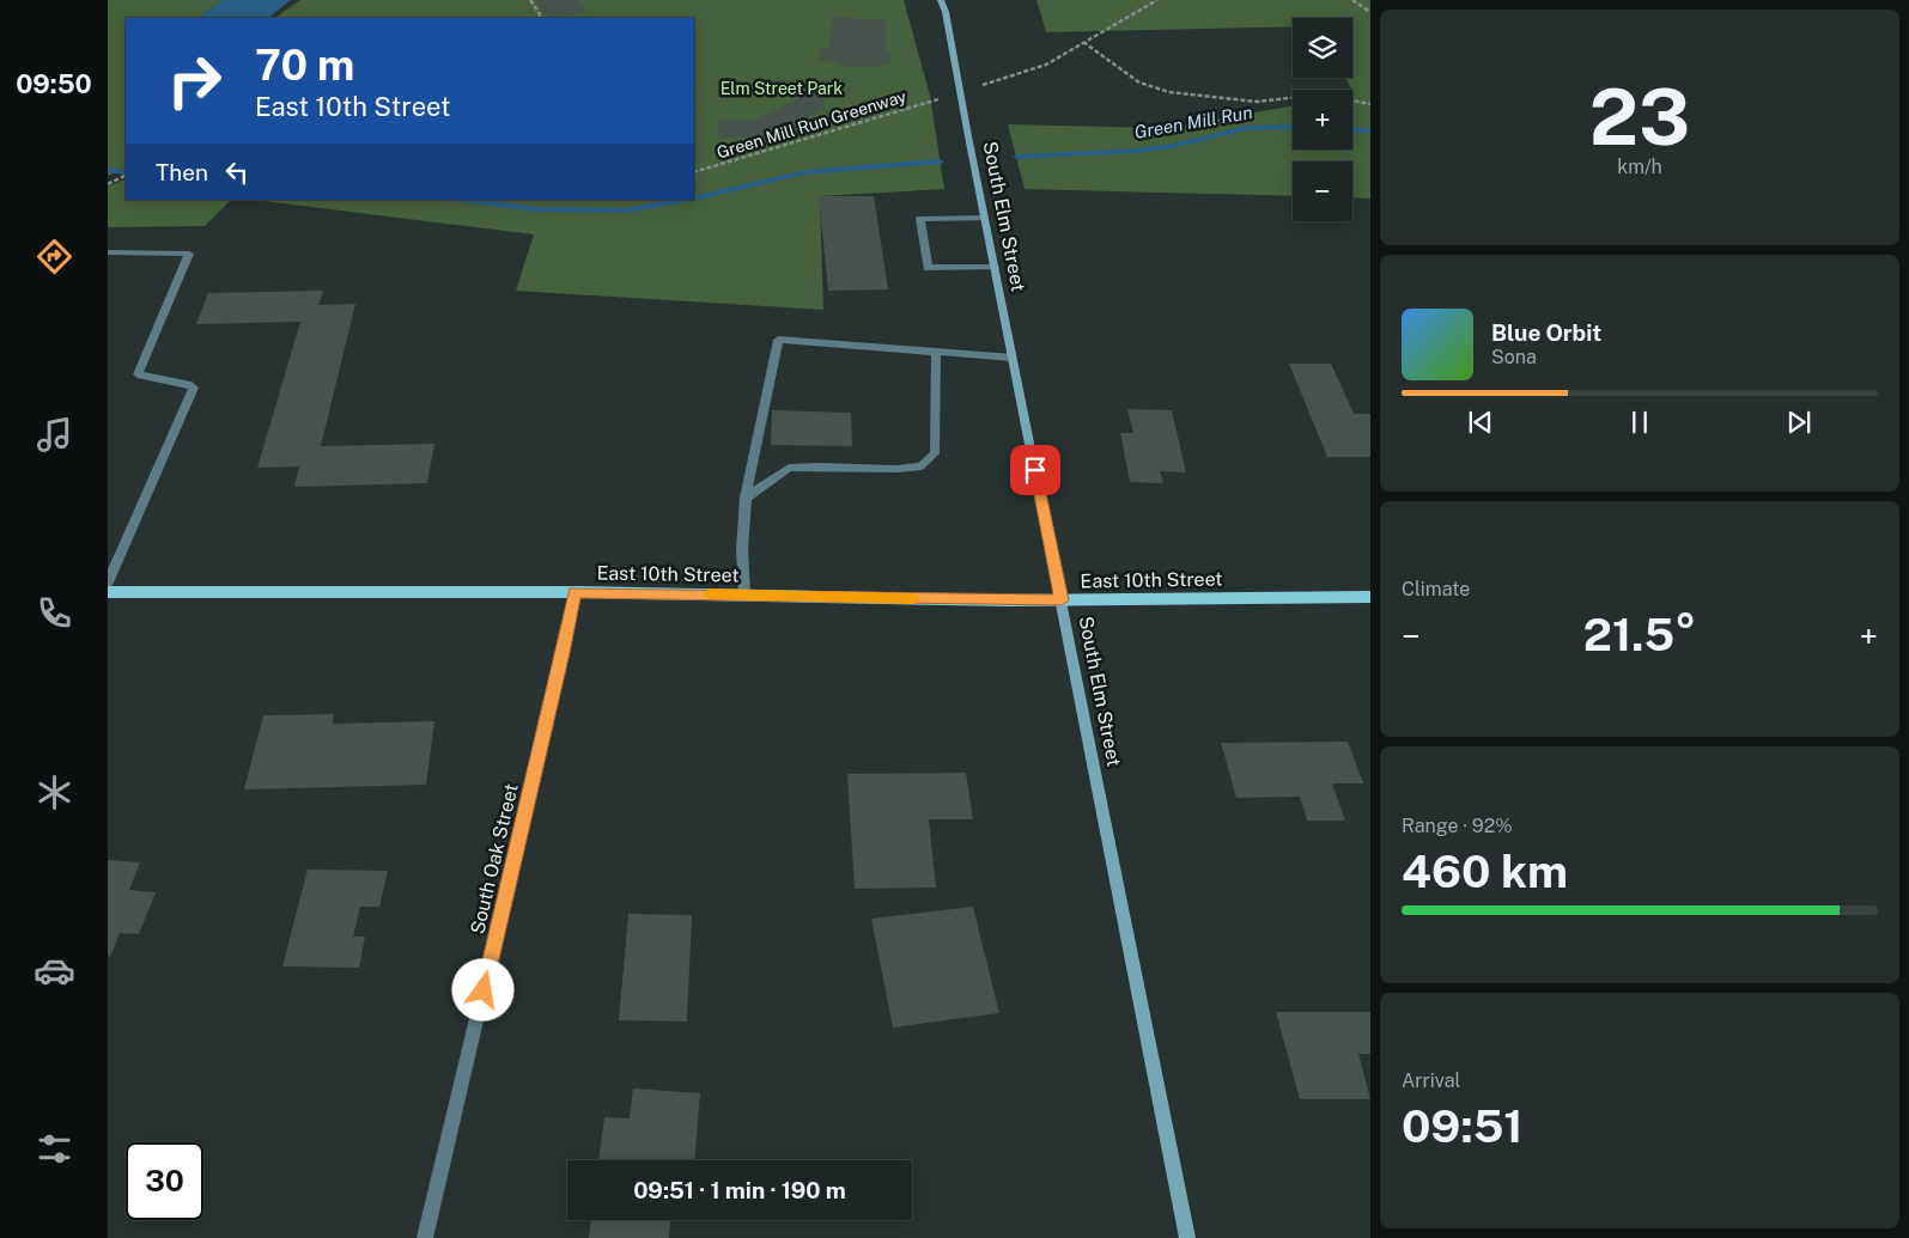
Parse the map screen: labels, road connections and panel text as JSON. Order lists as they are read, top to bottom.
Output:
{
  "streets": {
    "main road": ["East 10th Street"],
    "street": ["South Elm Street", "South Oak Street"],
    "path": ["Green Mill Run Greenway"]
  },
  "crossings": [
    ["South Elm Street", "East 10th Street"],
    ["East 10th Street", "South Oak Street"]
  ],
  "water": ["Green Mill Run"],
  "parks": ["Elm Street Park"],
  "page": {
    "tabs": "09:50",
    "tile": [
      ["23", "km/h"],
      "Climate",
      ["Range · 92%", "460 km"],
      ["Arrival", "09:51"]
    ],
    "map_buttons": ["+", "−"],
    "turn": ["70 m", "East 10th Street"],
    "then": "Then",
    "song": ["Blue Orbit", "Sona"],
    "heat": ["−", "21.5°", "+"],
    "limit": "30",
    "trip": "09:51 · 1 min · 190 m"
  }
}
